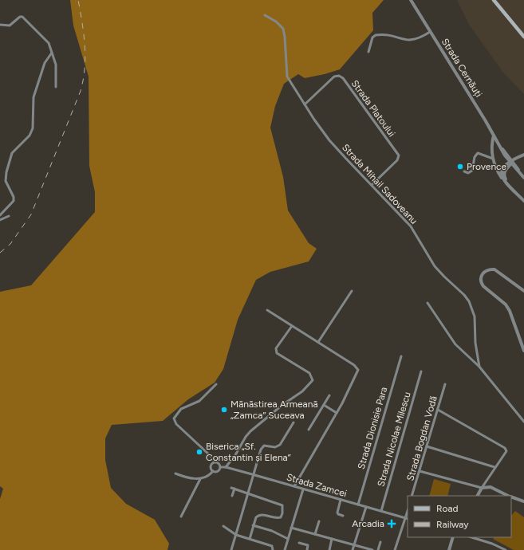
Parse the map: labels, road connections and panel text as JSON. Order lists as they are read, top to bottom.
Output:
{
  "streets": {
    "street": [
      "Strada Cernăuți",
      "Strada Platoului",
      "Strada Mihail Sadoveanu",
      "Strada Dionisie Para",
      "Strada Bogdan Vodă",
      "Strada Nicolae Milescu",
      "Strada Zamcei"
    ]
  },
  "crossings": [
    ["Strada Platoului", "Strada Mihail Sadoveanu"],
    ["Strada Dionisie Para", "Strada Zamcei"],
    ["Strada Nicolae Milescu", "Strada Zamcei"]
  ],
  "places": {
    "other": ["Provence", "Mănăstirea Armeană „Zamca” Suceava", "Biserica „Sf. Constantin și Elena”"],
    "health": ["Arcadia"]
  },
  "legend": ["Road", "Railway"]
}
